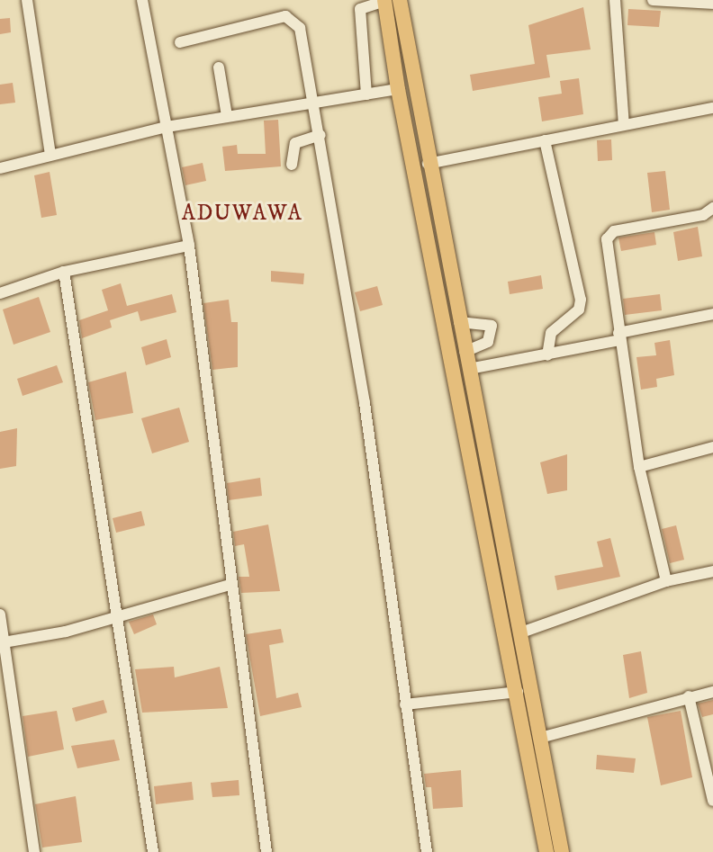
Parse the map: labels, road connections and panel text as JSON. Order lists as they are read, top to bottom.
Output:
{
  "districts": ["ADUWAWA"]
}
